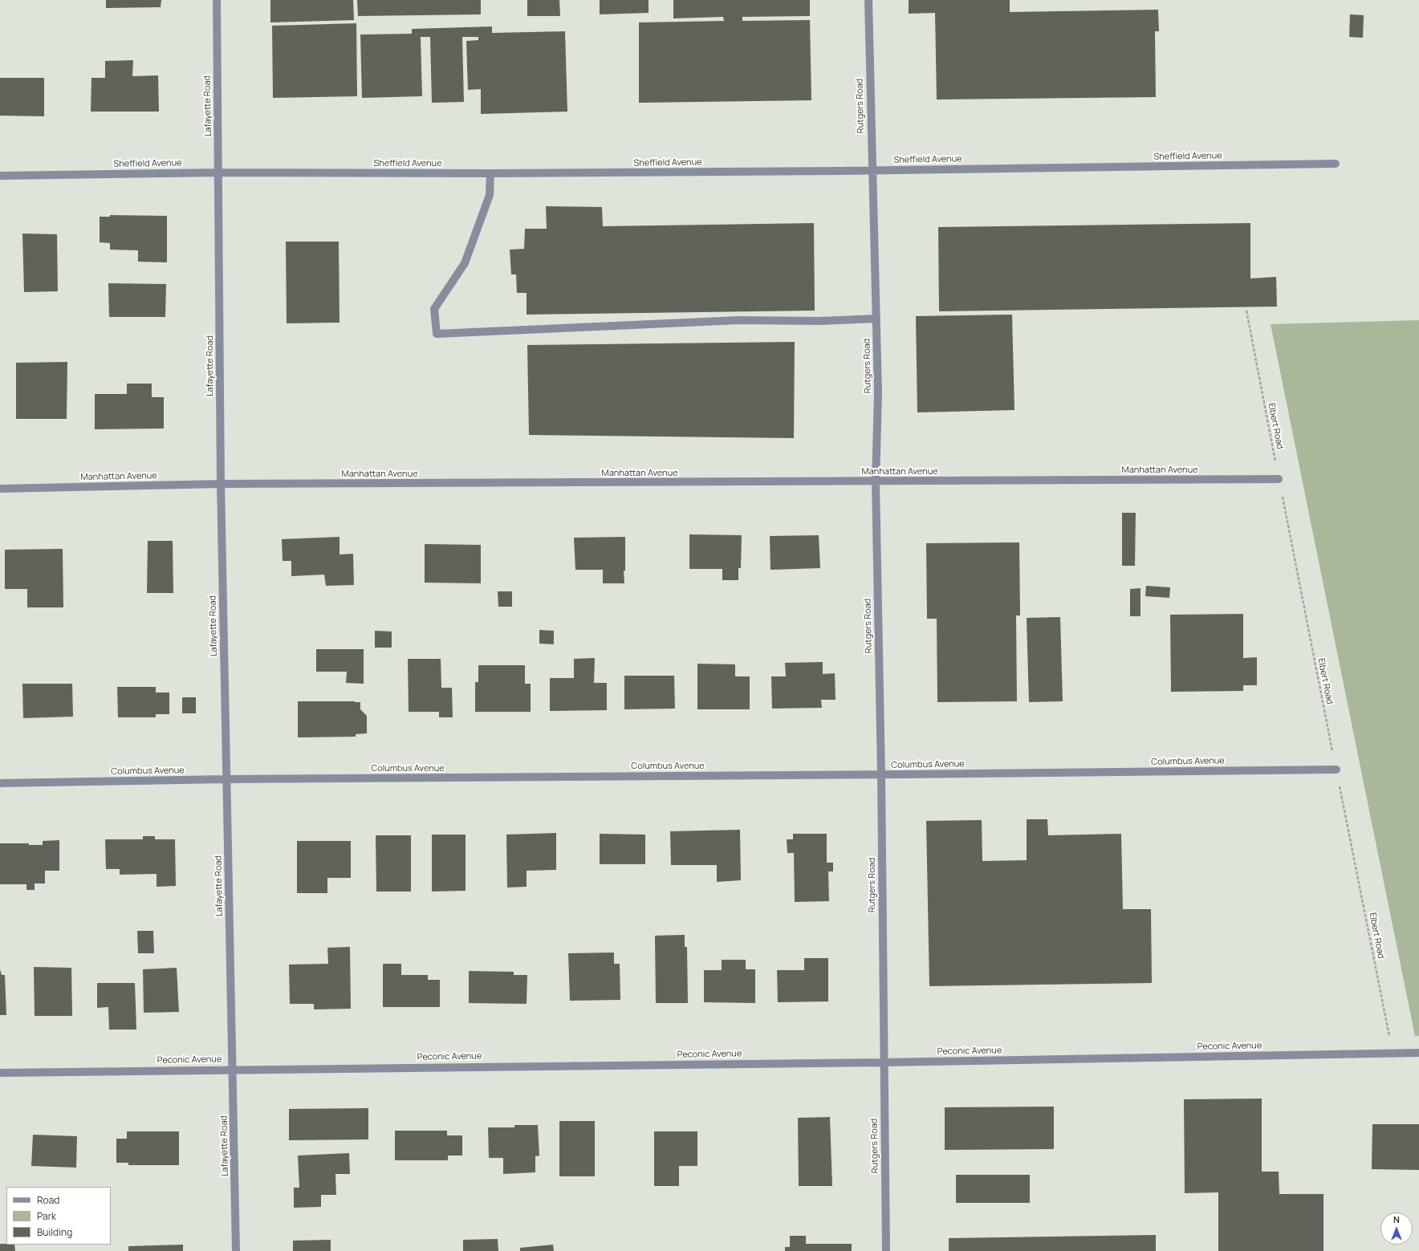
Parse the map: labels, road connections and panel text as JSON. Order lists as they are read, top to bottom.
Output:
{
  "streets": {
    "street": [
      "Lafayette Road",
      "Rutgers Road",
      "Sheffield Avenue",
      "Manhattan Avenue",
      "Columbus Avenue",
      "Peconic Avenue"
    ],
    "path": ["Elbert Road"]
  },
  "crossings": [
    ["Lafayette Road", "Sheffield Avenue"],
    ["Lafayette Road", "Manhattan Avenue"],
    ["Lafayette Road", "Columbus Avenue"],
    ["Lafayette Road", "Peconic Avenue"],
    ["Rutgers Road", "Sheffield Avenue"],
    ["Rutgers Road", "Manhattan Avenue"],
    ["Rutgers Road", "Columbus Avenue"],
    ["Rutgers Road", "Peconic Avenue"],
    ["Elbert Road", "Manhattan Avenue"],
    ["Elbert Road", "Columbus Avenue"],
    ["Elbert Road", "Peconic Avenue"]
  ],
  "legend": ["Road", "Park", "Building"],
  "north": "top"
}
